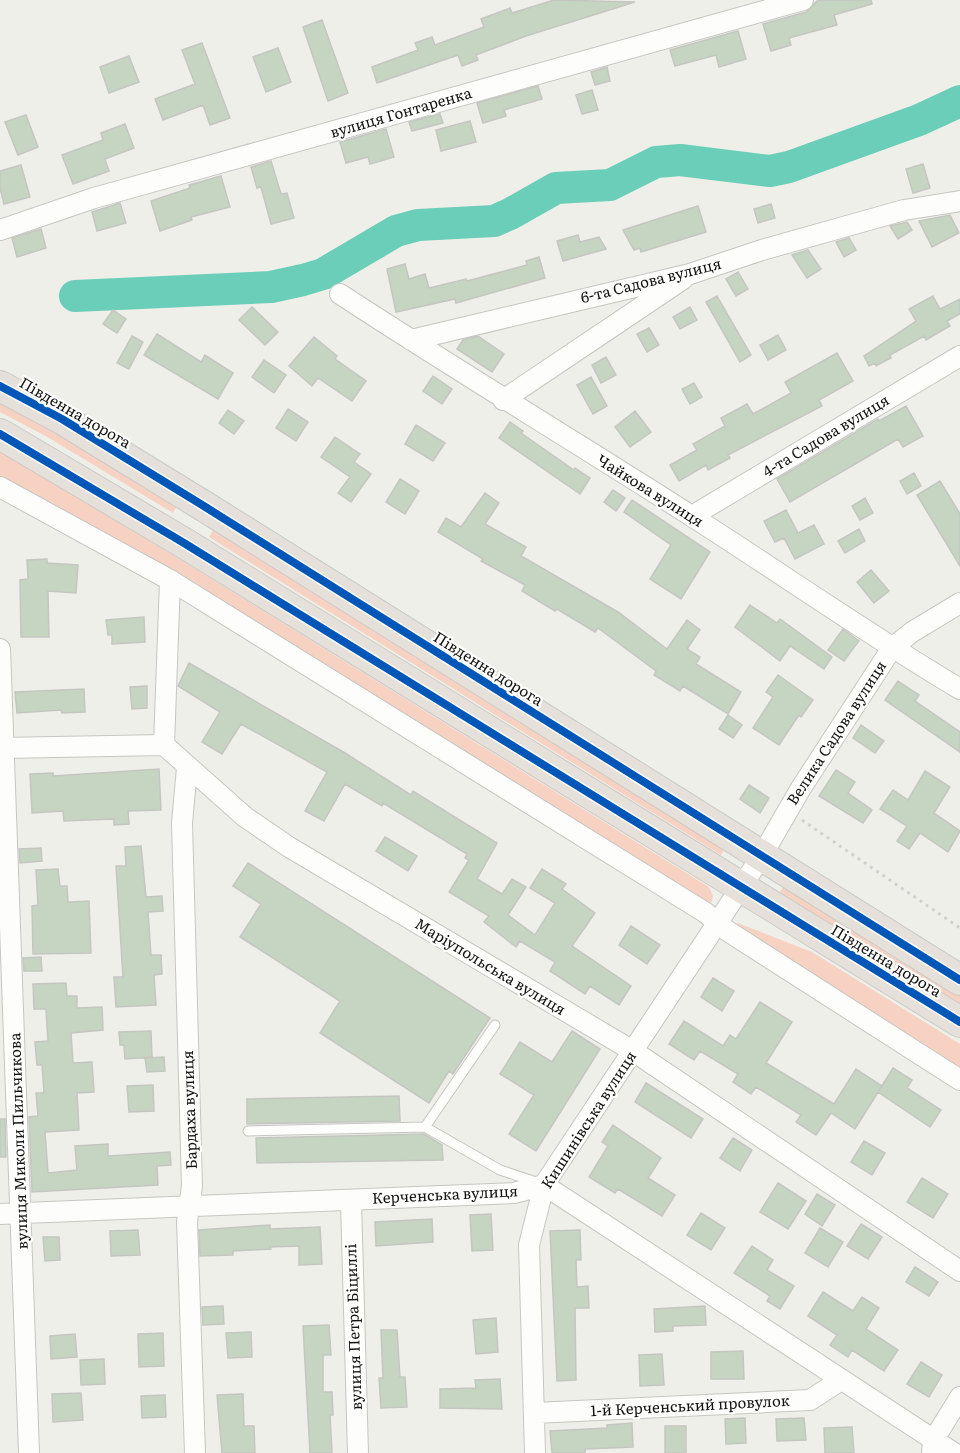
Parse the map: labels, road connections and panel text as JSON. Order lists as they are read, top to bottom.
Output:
{
  "streets": {
    "main road": ["Південна дорога"],
    "street": [
      "вулиця Гонтаренка",
      "6-та Садова вулиця",
      "4-та Садова вулиця",
      "Чайкова вулиця",
      "Велика Садова вулиця",
      "Маріупольська вулиця",
      "Бардаха вулиця",
      "Кишинівська вулиця",
      "вулиця Миколи Пильчикова",
      "Керченська вулиця",
      "вулиця Петра Біциллі",
      "1-й Керченський провулок"
    ]
  },
  "crossings": [
    ["6-та Садова вулиця", "Чайкова вулиця"],
    ["Південна дорога", "Велика Садова вулиця"],
    ["Південна дорога", "Кишинівська вулиця"],
    ["4-та Садова вулиця", "Чайкова вулиця"],
    ["Чайкова вулиця", "Велика Садова вулиця"],
    ["Велика Садова вулиця", "Кишинівська вулиця"],
    ["Маріупольська вулиця", "Бардаха вулиця"],
    ["Маріупольська вулиця", "Кишинівська вулиця"],
    ["Бардаха вулиця", "Керченська вулиця"],
    ["Кишинівська вулиця", "Керченська вулиця"],
    ["Кишинівська вулиця", "1-й Керченський провулок"],
    ["вулиця Миколи Пильчикова", "Керченська вулиця"],
    ["Керченська вулиця", "вулиця Петра Біциллі"]
  ]
}
